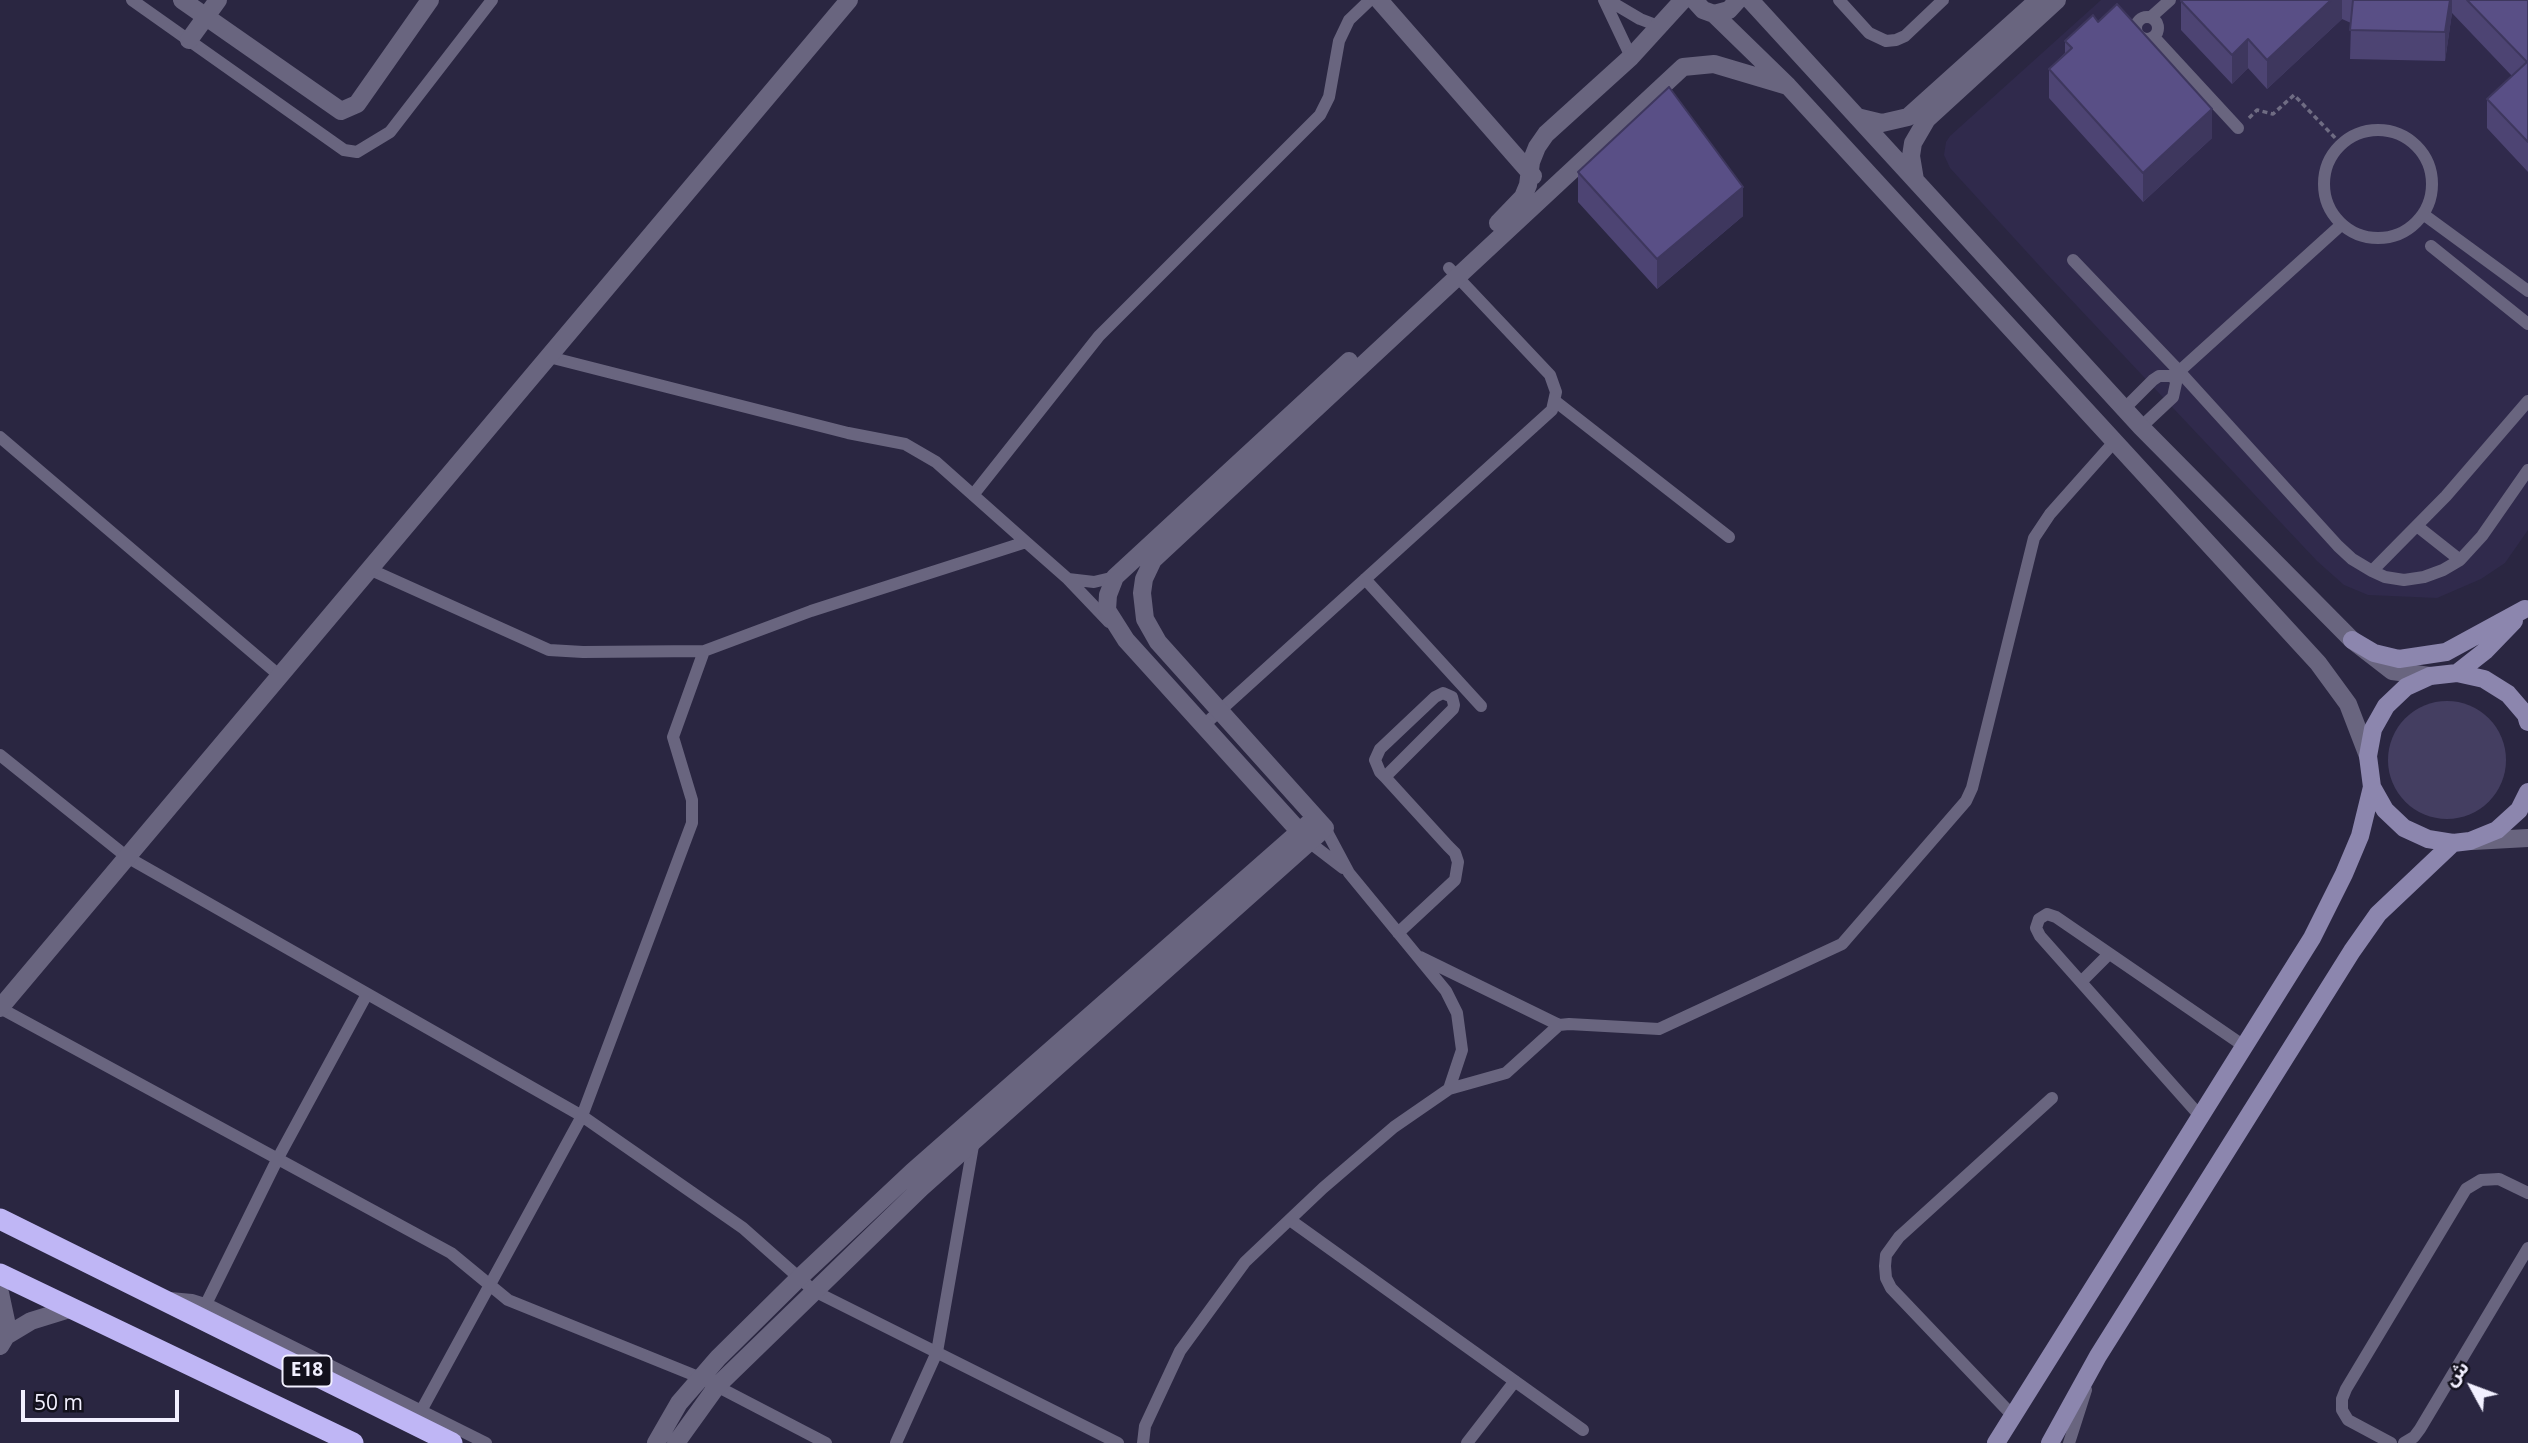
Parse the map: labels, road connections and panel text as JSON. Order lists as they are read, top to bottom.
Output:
{
  "streets": {
    "highway": ["E18"]
  },
  "scale_bar": "50 m",
  "north": "top left"
}
